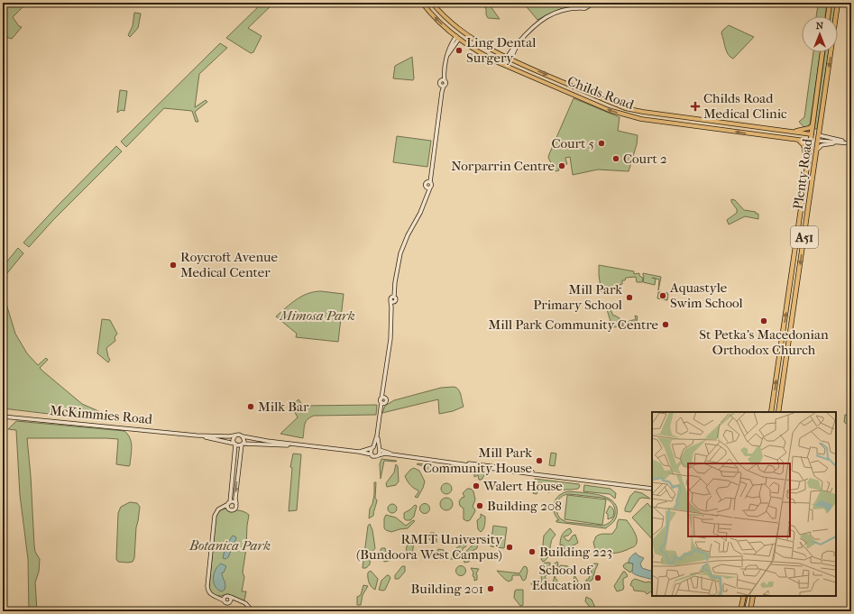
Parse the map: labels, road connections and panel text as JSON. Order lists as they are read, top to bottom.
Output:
{
  "streets": {
    "highway": ["Childs Road", "Plenty Road", "A51"],
    "street": ["McKimmies Road"]
  },
  "crossings": [
    ["Childs Road", "Plenty Road"]
  ],
  "parks": ["Mimosa Park", "Botanica Park"],
  "places": {
    "other": [
      "Ling Dental Surgery",
      "Court 5",
      "Court 2",
      "Norparrin Centre",
      "Roycroft Avenue Medical Center",
      "Aquastyle Swim School",
      "Mill Park Primary School",
      "St Petka's Macedonian Orthodox Church",
      "Mill Park Community Centre",
      "Milk Bar",
      "Mill Park Community House",
      "Walert House",
      "Building 208",
      "RMIT University (Bundoora West Campus)",
      "Building 223",
      "School of Education",
      "Building 201"
    ],
    "health": ["Childs Road Medical Clinic"]
  },
  "north": "top"
}
